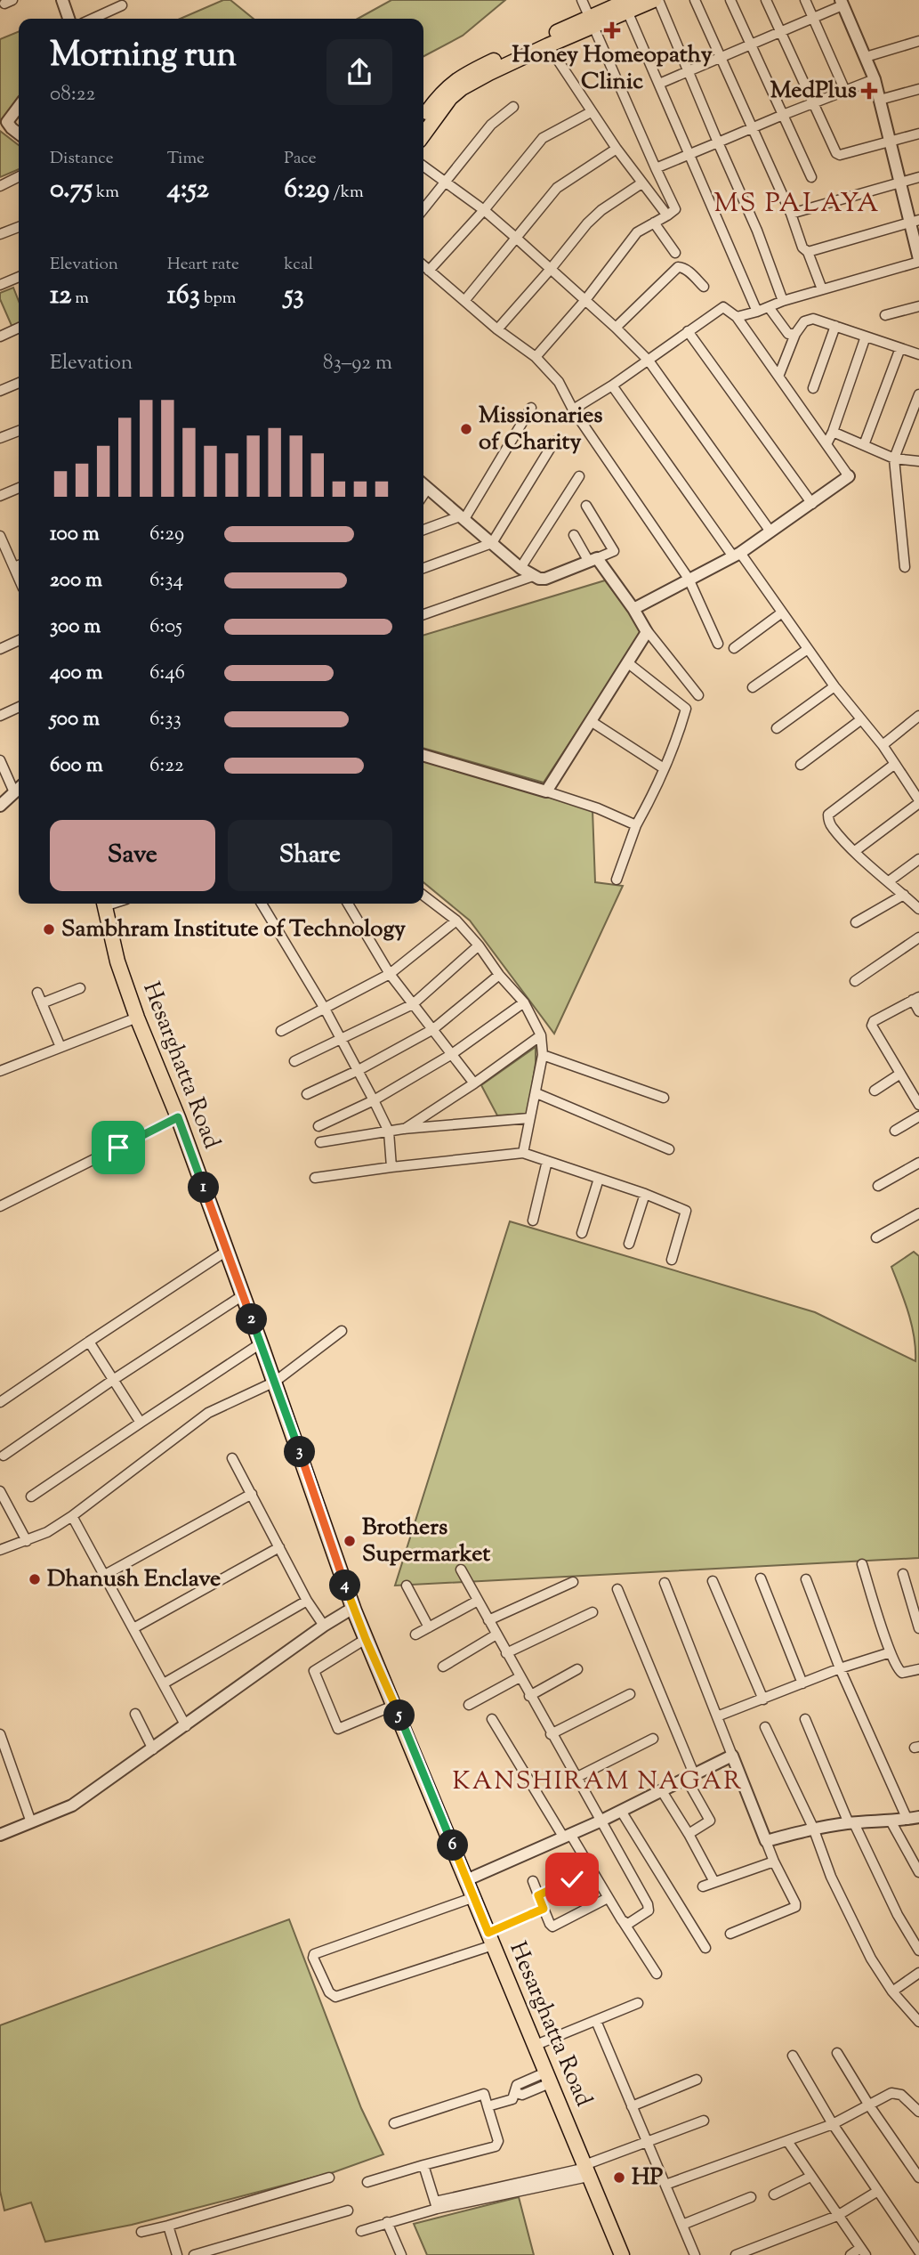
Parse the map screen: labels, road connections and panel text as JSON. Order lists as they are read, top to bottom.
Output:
{
  "streets": {
    "main road": ["Hesarghatta Road"]
  },
  "districts": ["MS PALAYA", "KANSHIRAM NAGAR"],
  "places": {
    "health": ["Honey Homeopathy Clinic", "MedPlus"],
    "other": [
      "Missionaries of Charity",
      "Sambhram Institute of Technology",
      "Brothers Supermarket",
      "Dhanush Enclave",
      "HP"
    ]
  },
  "page": {
    "heading": ["Morning run", "08:22"],
    "stats": [
      ["Distance", "0.75 km"],
      ["Time", "4:52"],
      ["Pace", "6:29 /km"],
      ["Elevation", "12 m"],
      ["Heart rate", "163 bpm"],
      ["kcal", "53"]
    ],
    "chart": ["Elevation", "83–92 m"],
    "list": [
      {
        "name": "100 m",
        "note": "6:29"
      },
      {
        "name": "200 m",
        "note": "6:34"
      },
      {
        "name": "300 m",
        "note": "6:05"
      },
      {
        "name": "400 m",
        "note": "6:46"
      },
      {
        "name": "500 m",
        "note": "6:33"
      },
      {
        "name": "600 m",
        "note": "6:22"
      }
    ],
    "buttons": ["Save", "Share"],
    "pins": [
      "1",
      "2",
      "3",
      "4",
      "5",
      "6"
    ]
  }
}
